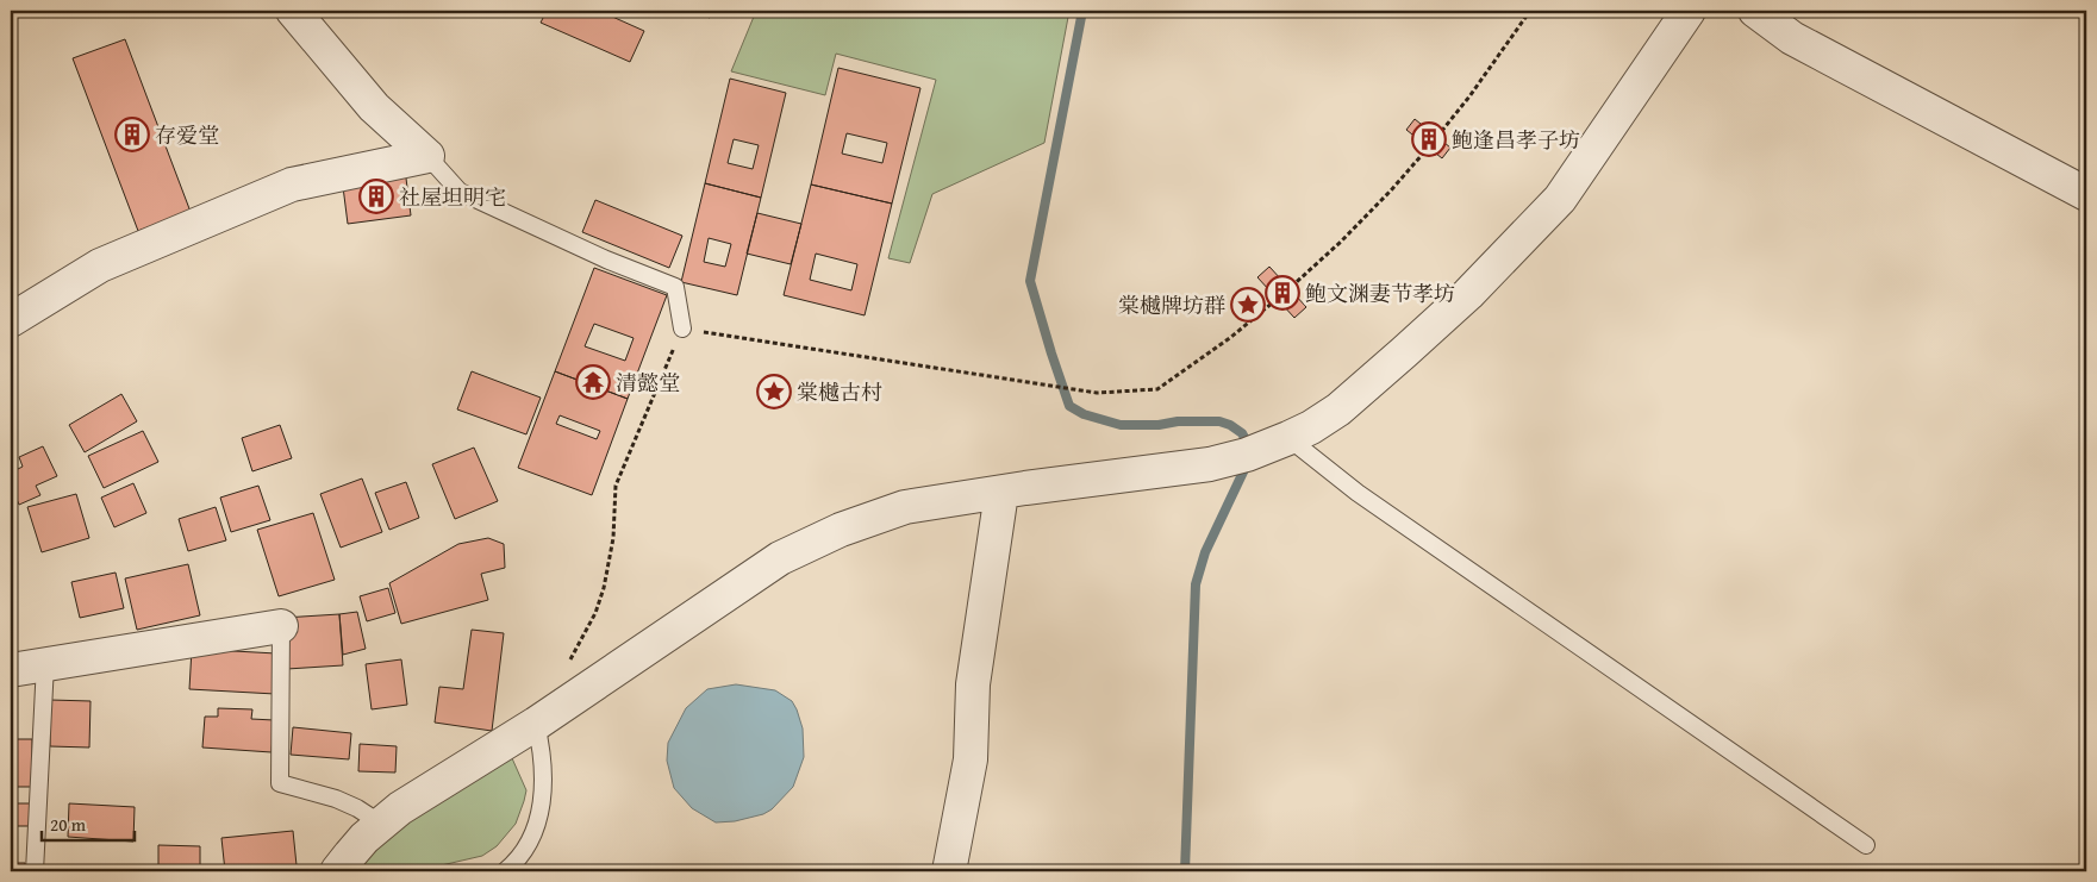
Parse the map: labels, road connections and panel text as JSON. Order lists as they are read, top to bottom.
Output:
{
  "places": {
    "building": [
      "存爱堂",
      "鲍逢昌孝子坊",
      "社屋坦明宅",
      "鲍文渊妻节孝坊"
    ],
    "place": ["棠樾牌坊群", "棠樾古村"],
    "temple": ["清懿堂"]
  },
  "scale_bar": "20 m"
}
